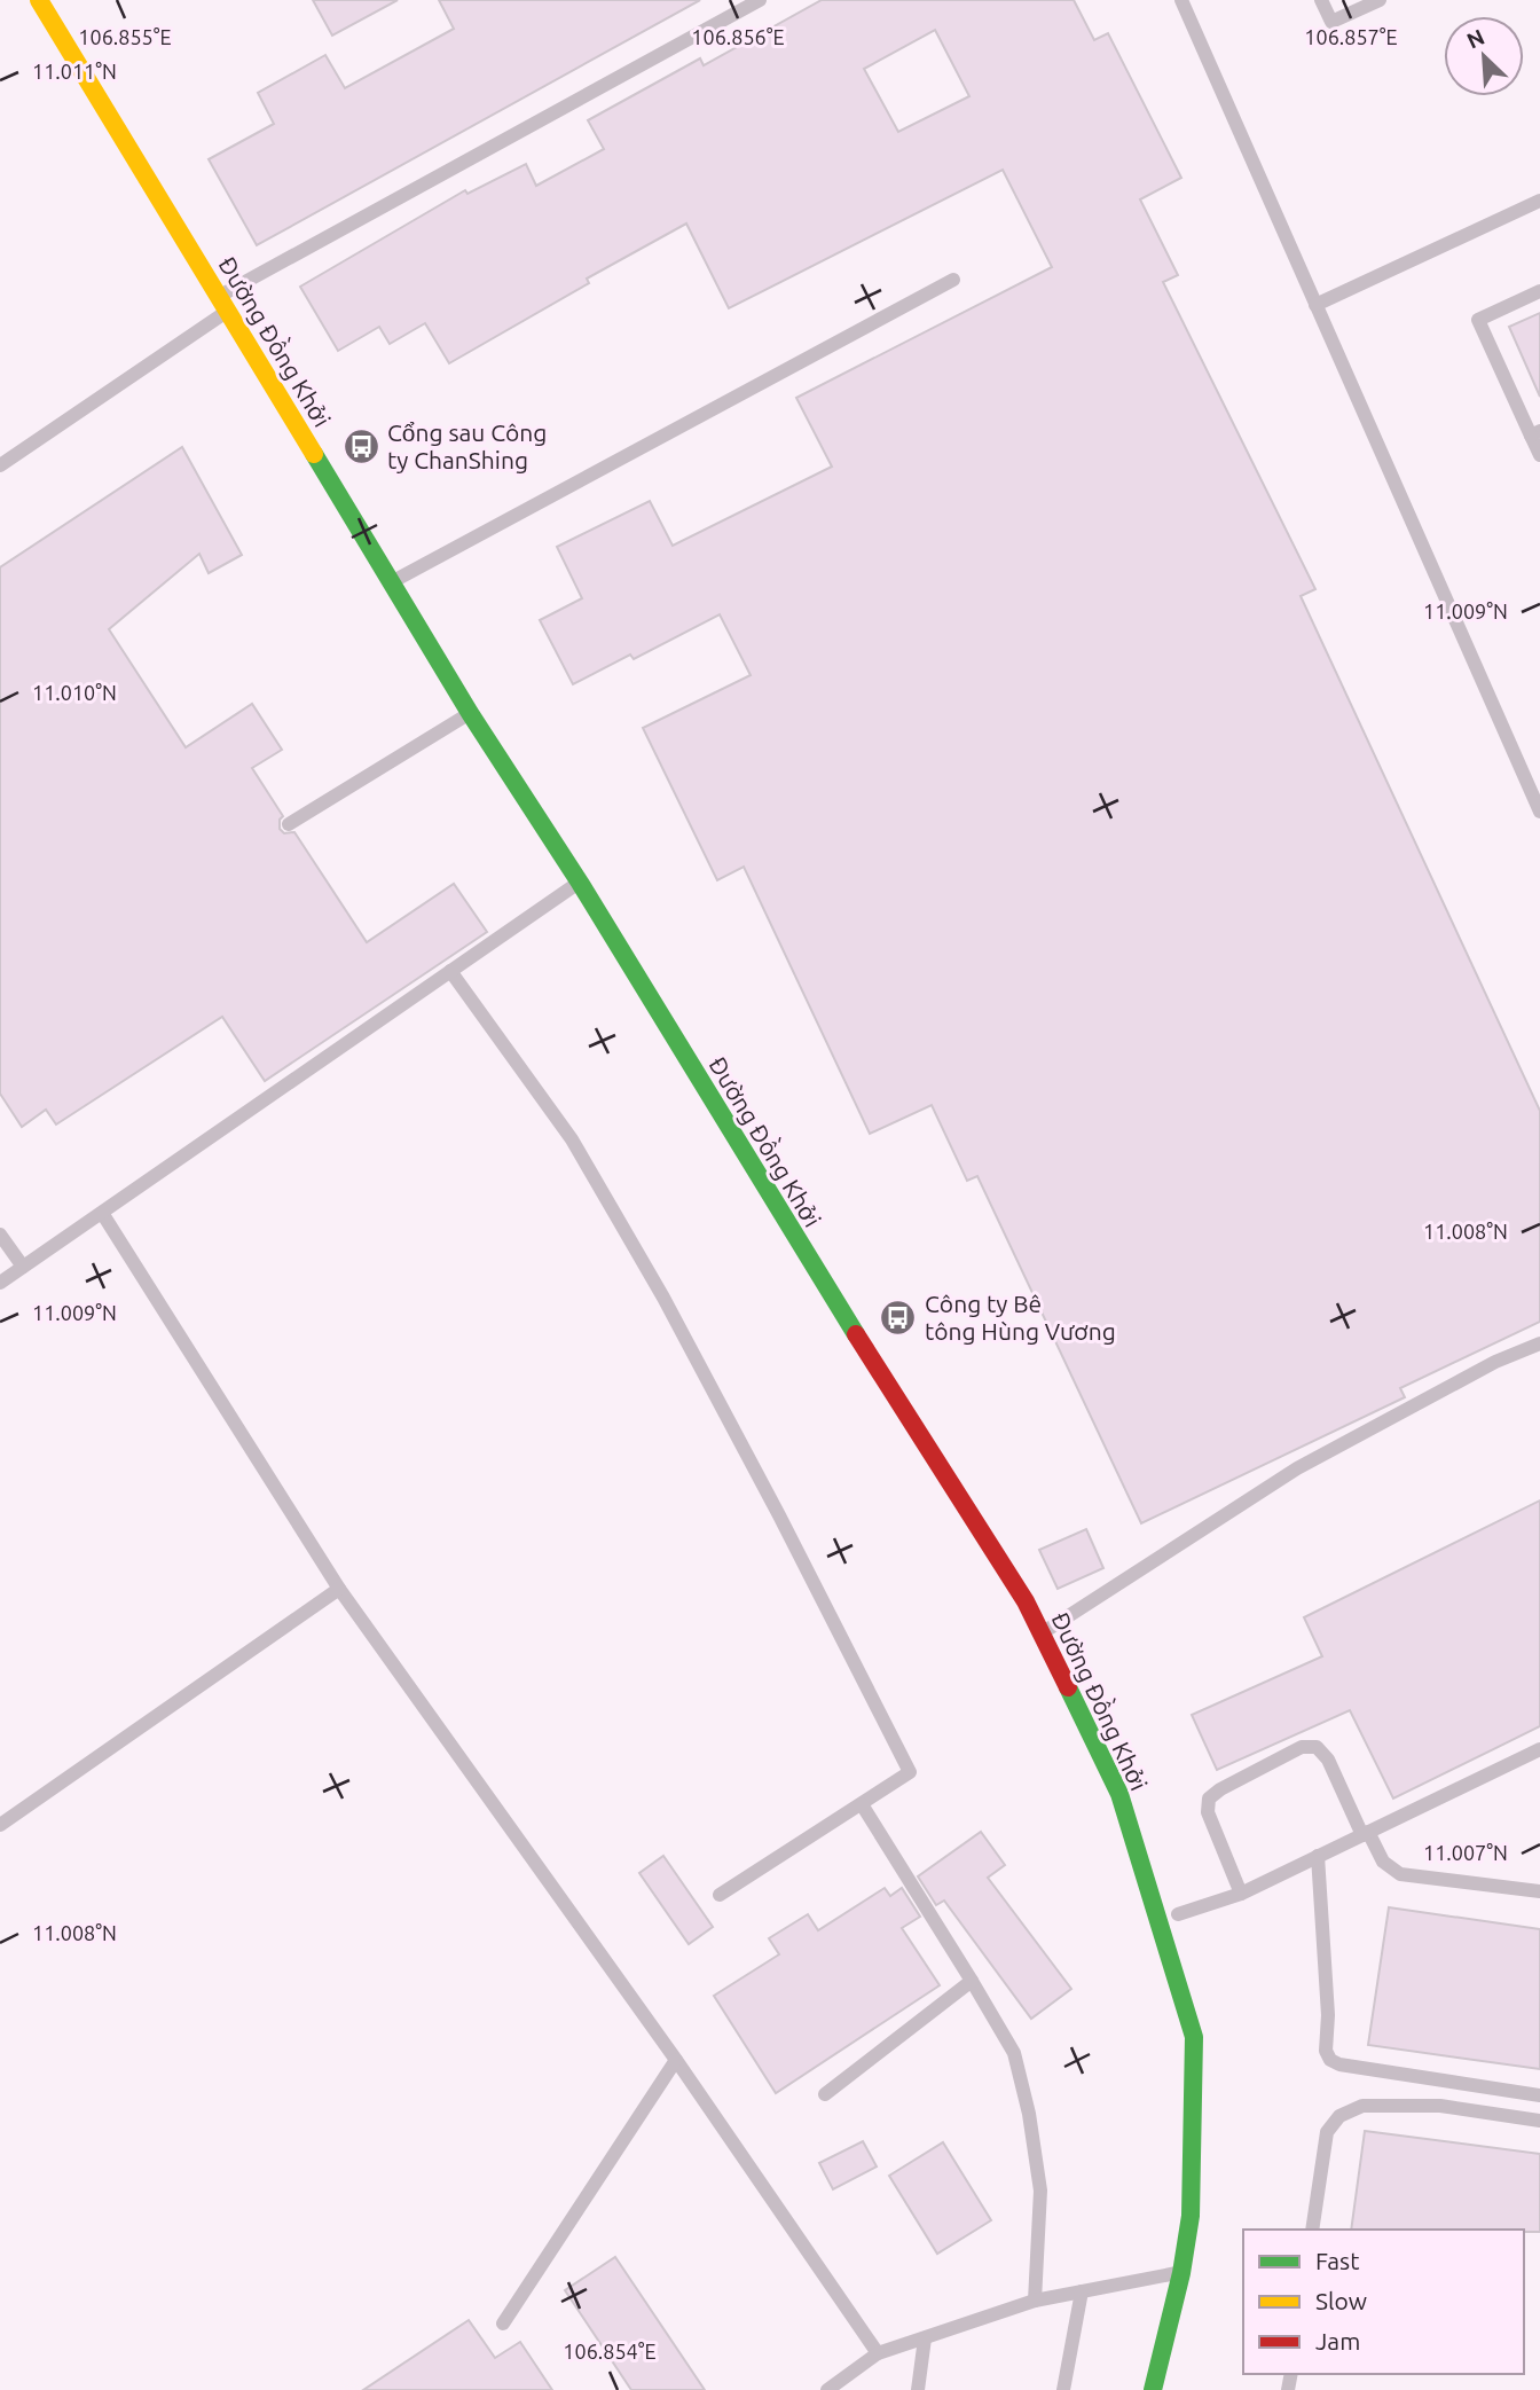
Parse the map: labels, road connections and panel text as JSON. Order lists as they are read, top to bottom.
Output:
{
  "streets": {
    "main road": ["Đường Đồng Khởi"]
  },
  "places": {
    "bus stop": ["Cổng sau Công ty ChanShing", "Công ty Bê tông Hùng Vương"]
  },
  "legend": ["Fast", "Slow", "Jam"],
  "north": "top left",
  "coordinates": [
    "106.855°E",
    "106.856°E",
    "106.857°E",
    "11.011°N",
    "11.009°N",
    "11.010°N",
    "11.008°N",
    "11.007°N",
    "106.854°E"
  ]
}
